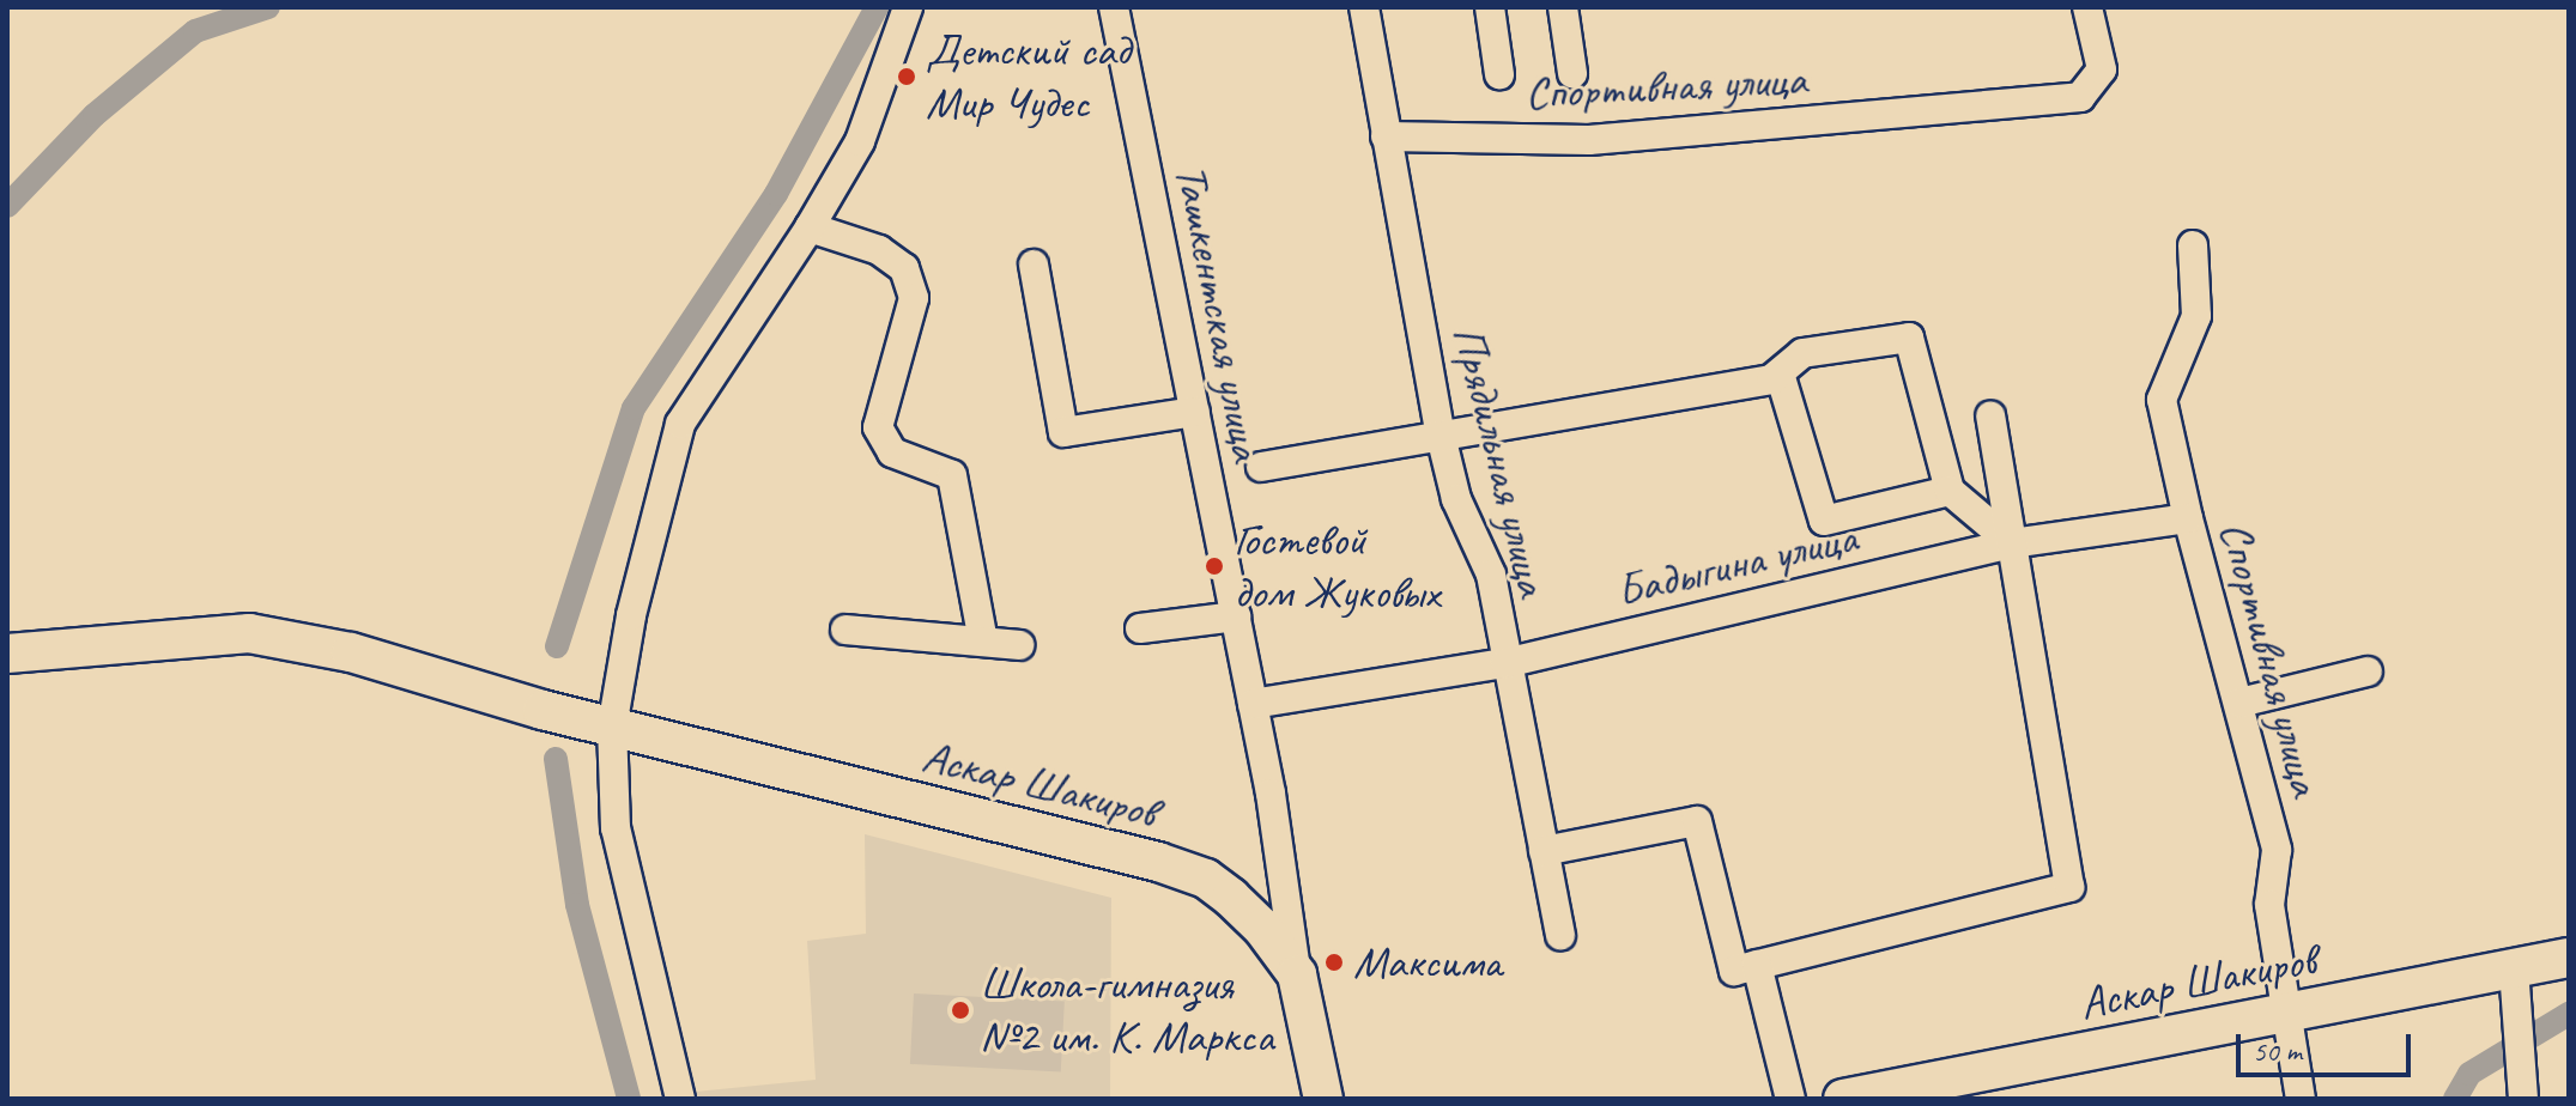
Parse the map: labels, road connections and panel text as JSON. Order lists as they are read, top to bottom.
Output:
{
  "streets": {
    "main road": ["Аскар Шакиров"],
    "street": [
      "Спортивная улица",
      "Ташкентская улица",
      "Прядильная улица",
      "Бадыгина улица"
    ]
  },
  "crossings": [
    ["Спортивная улица", "Прядильная улица"],
    ["Спортивная улица", "Бадыгина улица"],
    ["Спортивная улица", "Аскар Шакиров"],
    ["Ташкентская улица", "Бадыгина улица"],
    ["Ташкентская улица", "Аскар Шакиров"],
    ["Прядильная улица", "Бадыгина улица"]
  ],
  "places": [
    "Детский сад Мир Чудес",
    "Гостевой дом Жуковых",
    "Максима",
    "Школа-гимназия №2 им. К. Маркса"
  ],
  "scale_bar": "50 m"
}
